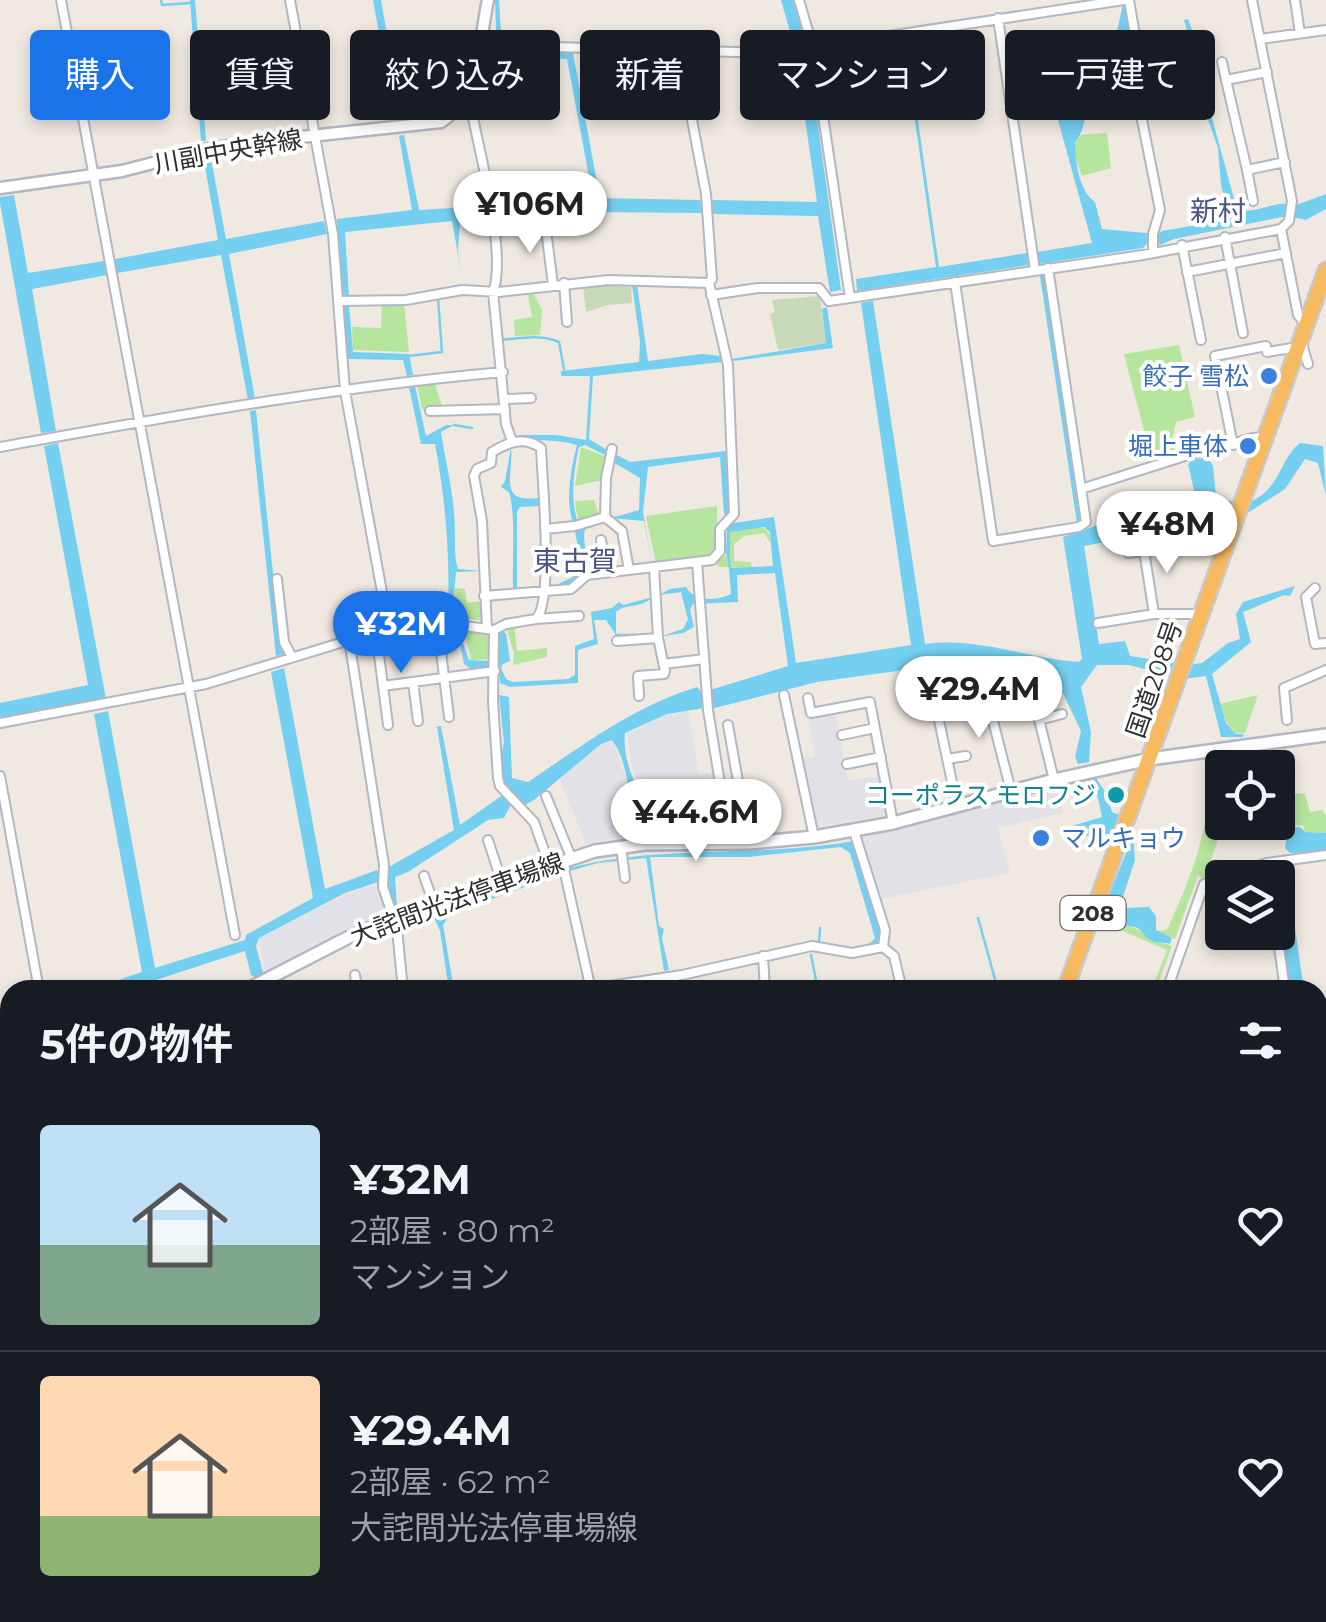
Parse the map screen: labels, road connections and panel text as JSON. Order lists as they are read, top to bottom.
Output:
{
  "streets": {
    "highway": ["国道208号", "208"],
    "main road": ["大詫間光法停車場線"],
    "street": ["川副中央幹線"]
  },
  "crossings": [
    ["国道208号", "大詫間光法停車場線"]
  ],
  "districts": ["新村", "東古賀"],
  "places": [
    "餃子 雪松",
    "堀上車体",
    "コーポラス モロフジ",
    "マルキョウ"
  ],
  "page": {
    "chip": [
      "購入",
      "賃貸",
      "絞り込み",
      "新着",
      "マンション",
      "一戸建て"
    ],
    "price": [
      "¥106M",
      "¥48M",
      "¥32M",
      "¥29.4M",
      "¥44.6M"
    ],
    "heading": "5件の物件",
    "list": [
      {
        "name": "¥32M",
        "note": "2部屋 · 80 m² · マンション"
      },
      {
        "name": "¥29.4M",
        "note": "2部屋 · 62 m² · 大詫間光法停車場線"
      }
    ]
  }
}
